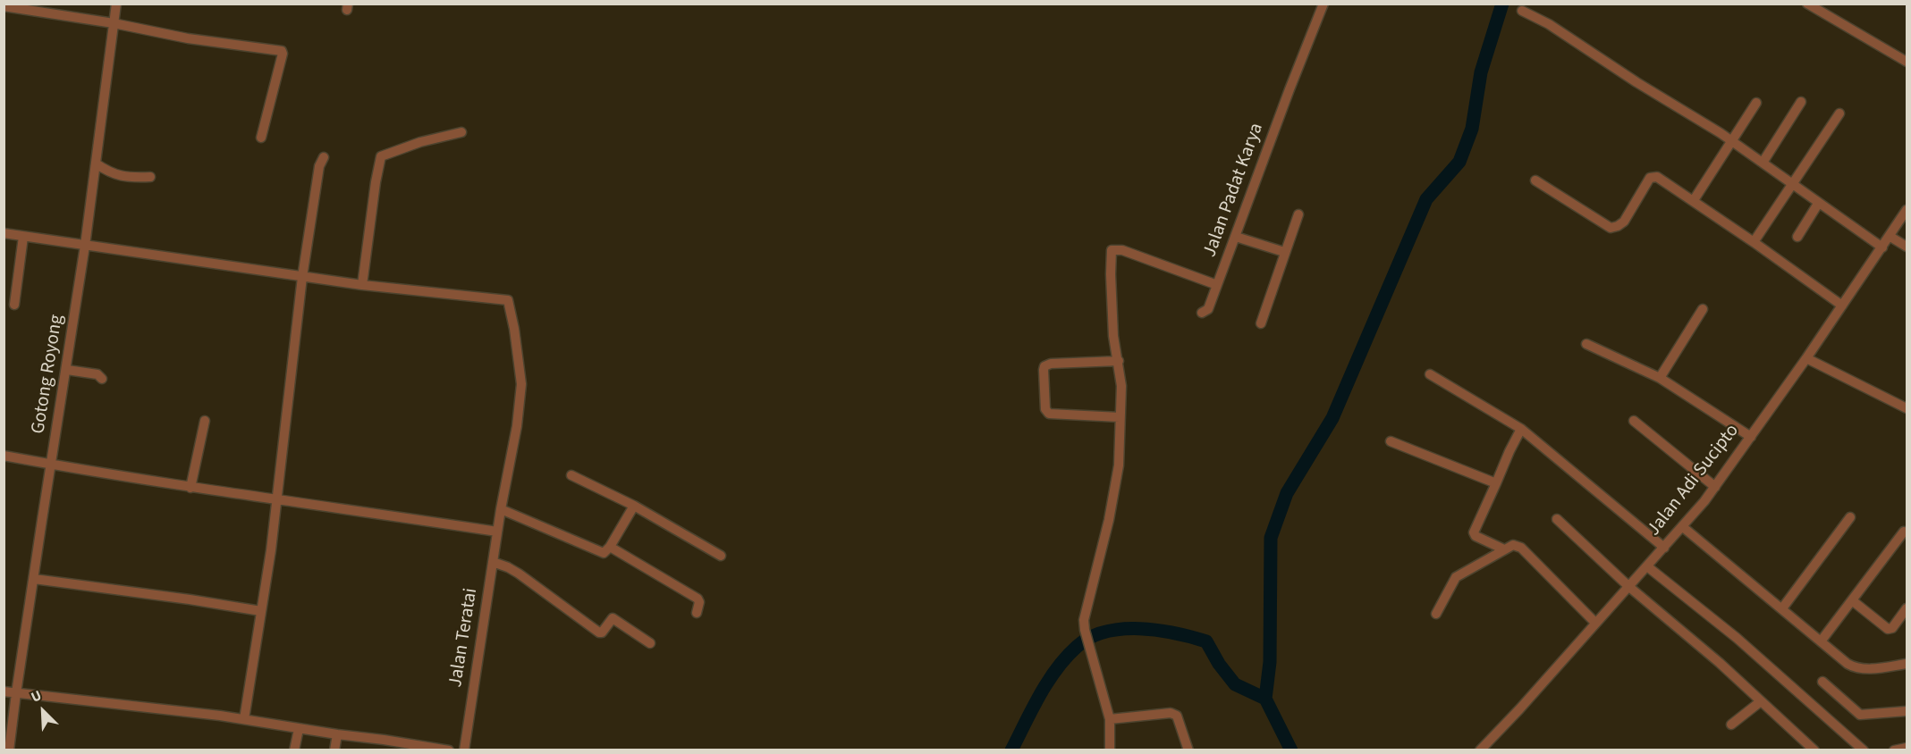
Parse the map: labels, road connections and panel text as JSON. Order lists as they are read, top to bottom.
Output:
{
  "streets": {
    "street": [
      "Jalan Padat Karya",
      "Gotong Royong",
      "Jalan Adi Sucipto",
      "Jalan Teratai"
    ]
  },
  "north": "top left"
}
